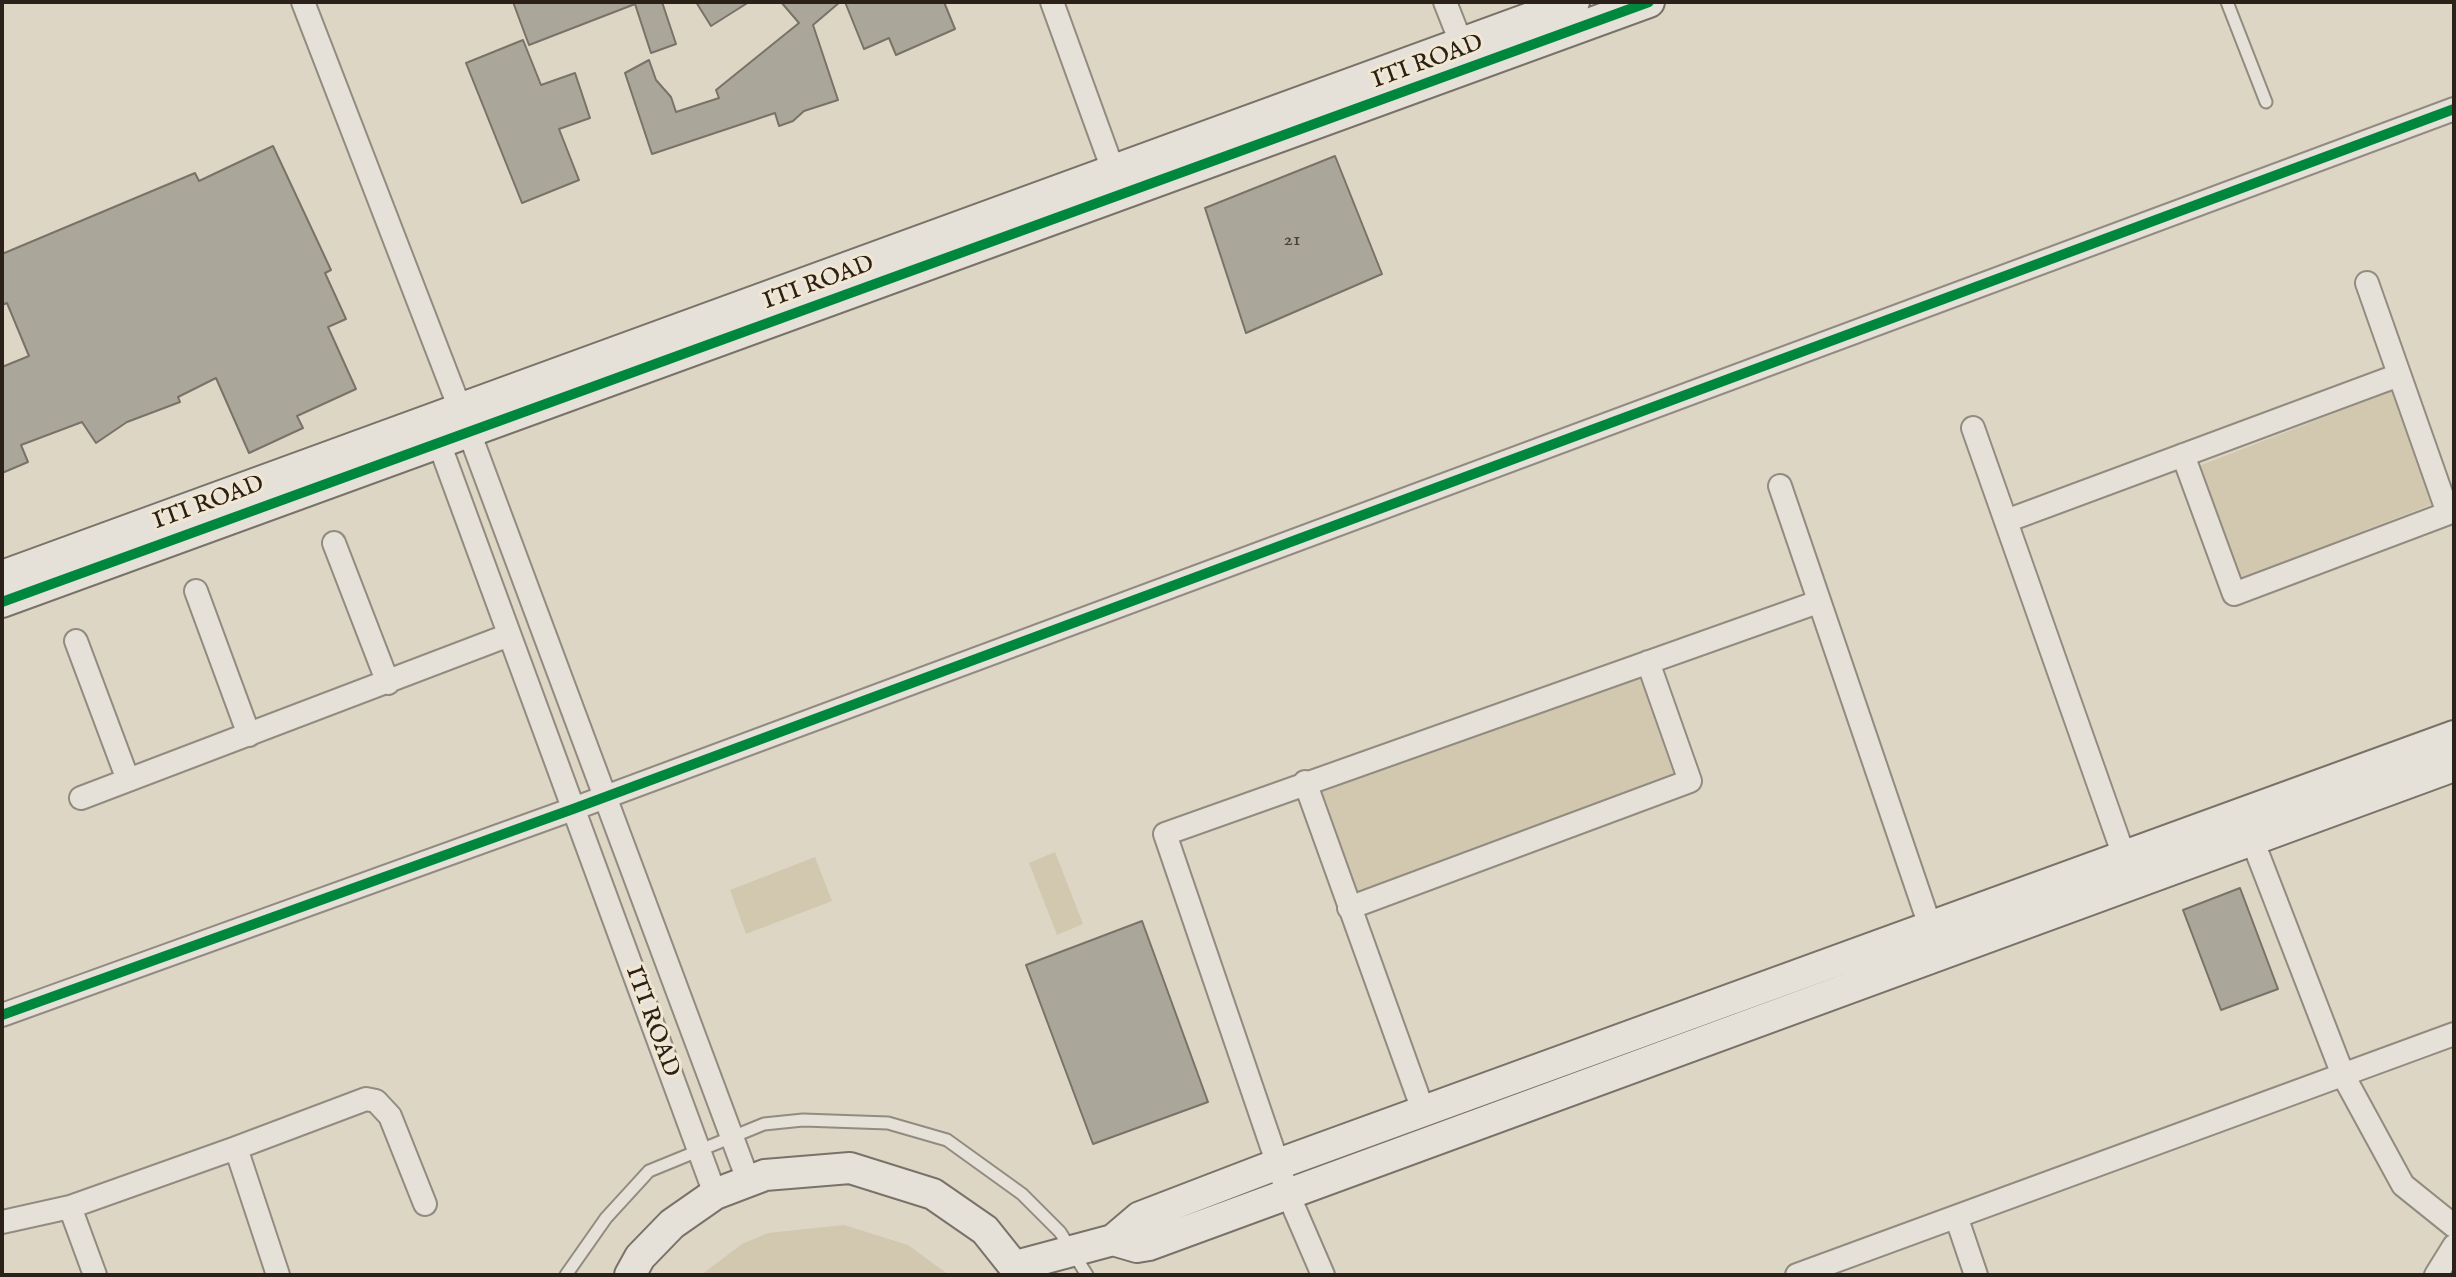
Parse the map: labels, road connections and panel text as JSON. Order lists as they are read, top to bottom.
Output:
{
  "streets": {
    "street": ["ITI ROAD"]
  },
  "house_numbers": ["21"]
}
